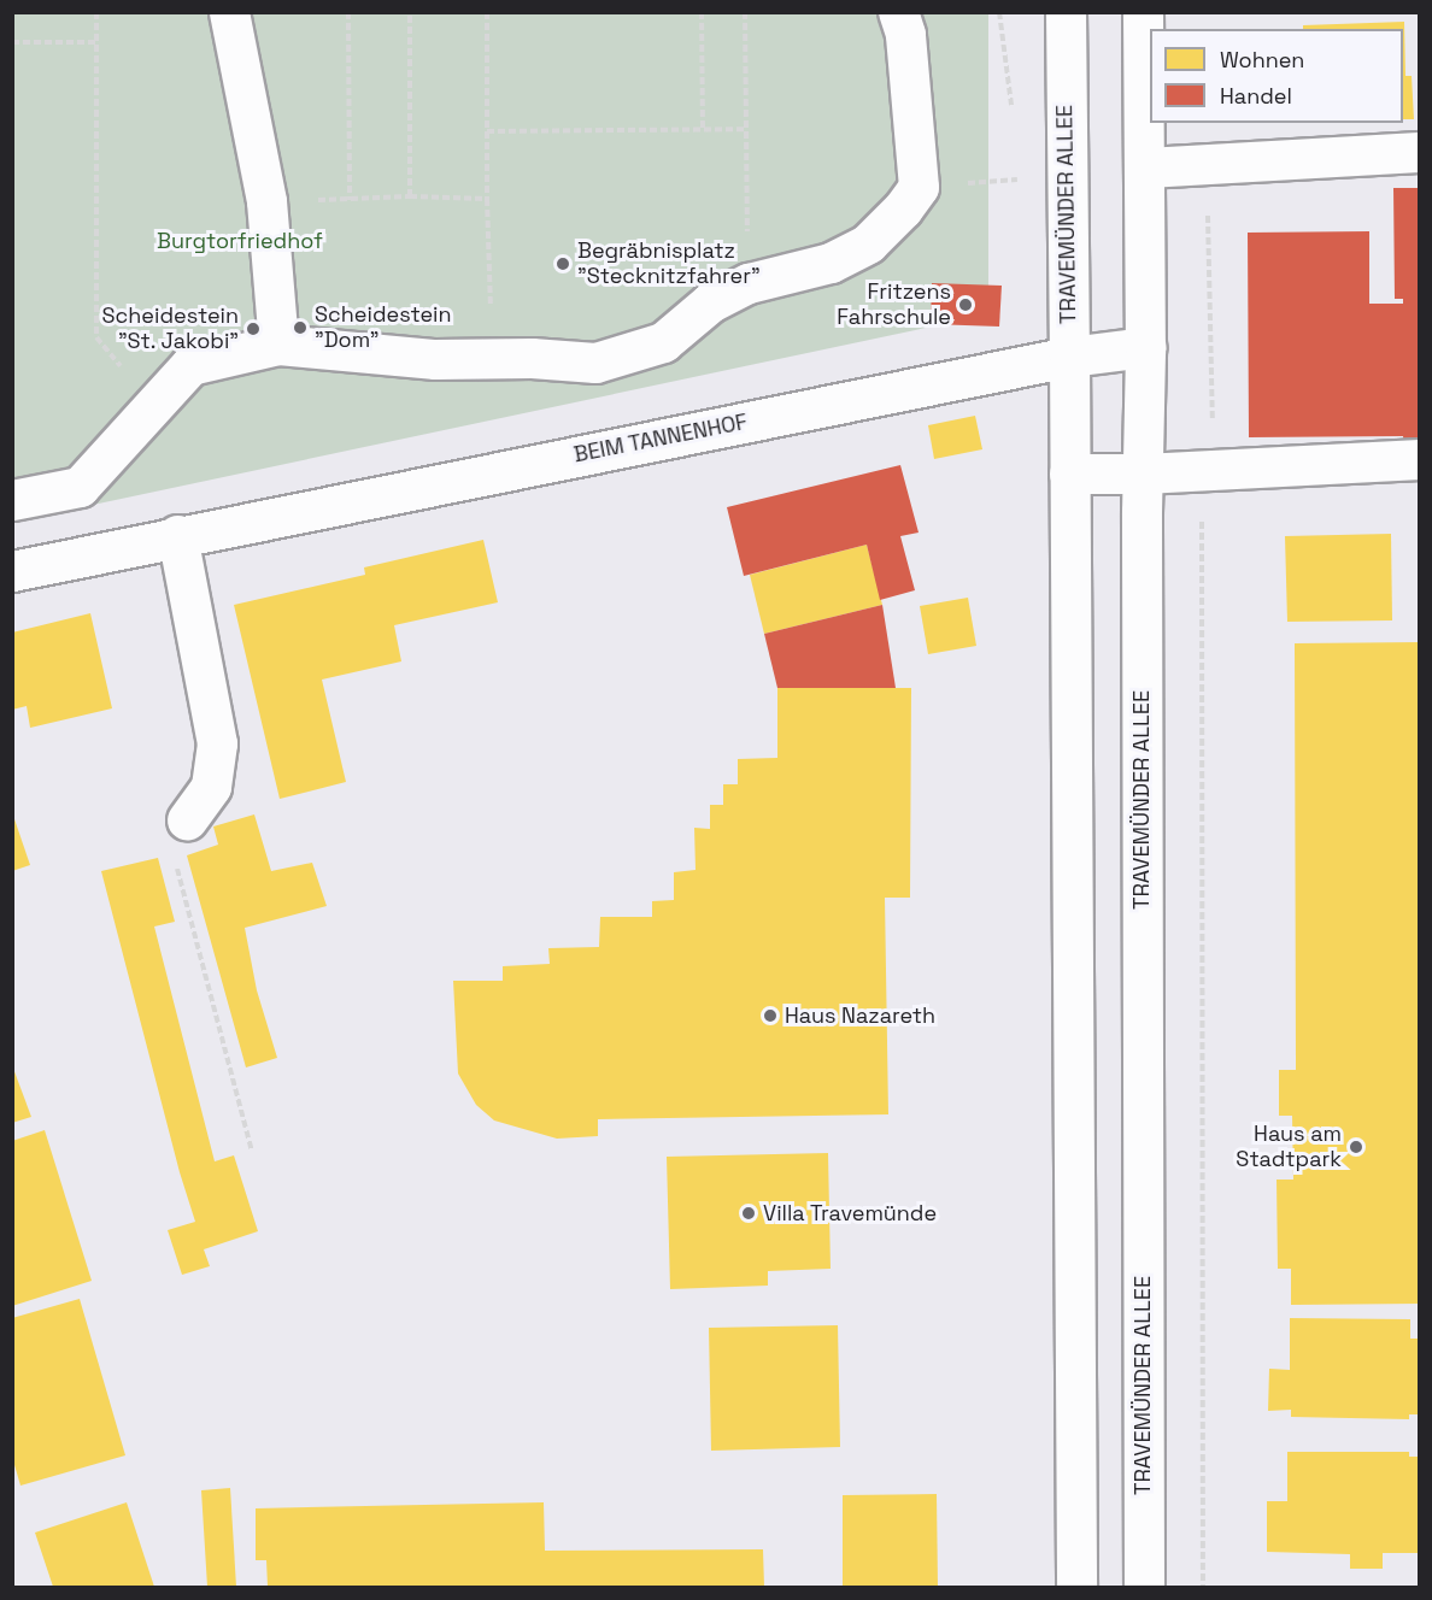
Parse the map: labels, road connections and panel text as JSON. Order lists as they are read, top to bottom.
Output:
{
  "streets": {
    "main road": ["TRAVEMÜNDER ALLEE", "BEIM TANNENHOF"]
  },
  "crossings": [
    ["TRAVEMÜNDER ALLEE", "BEIM TANNENHOF"]
  ],
  "parks": ["Burgtorfriedhof"],
  "places": [
    "Begräbnisplatz \"Stecknitzfahrer\"",
    "Fritzens Fahrschule",
    "Scheidestein \"Dom\"",
    "Scheidestein \"St. Jakobi\"",
    "Haus Nazareth",
    "Haus am Stadtpark",
    "Villa Travemünde"
  ],
  "legend": ["Wohnen", "Handel"]
}
